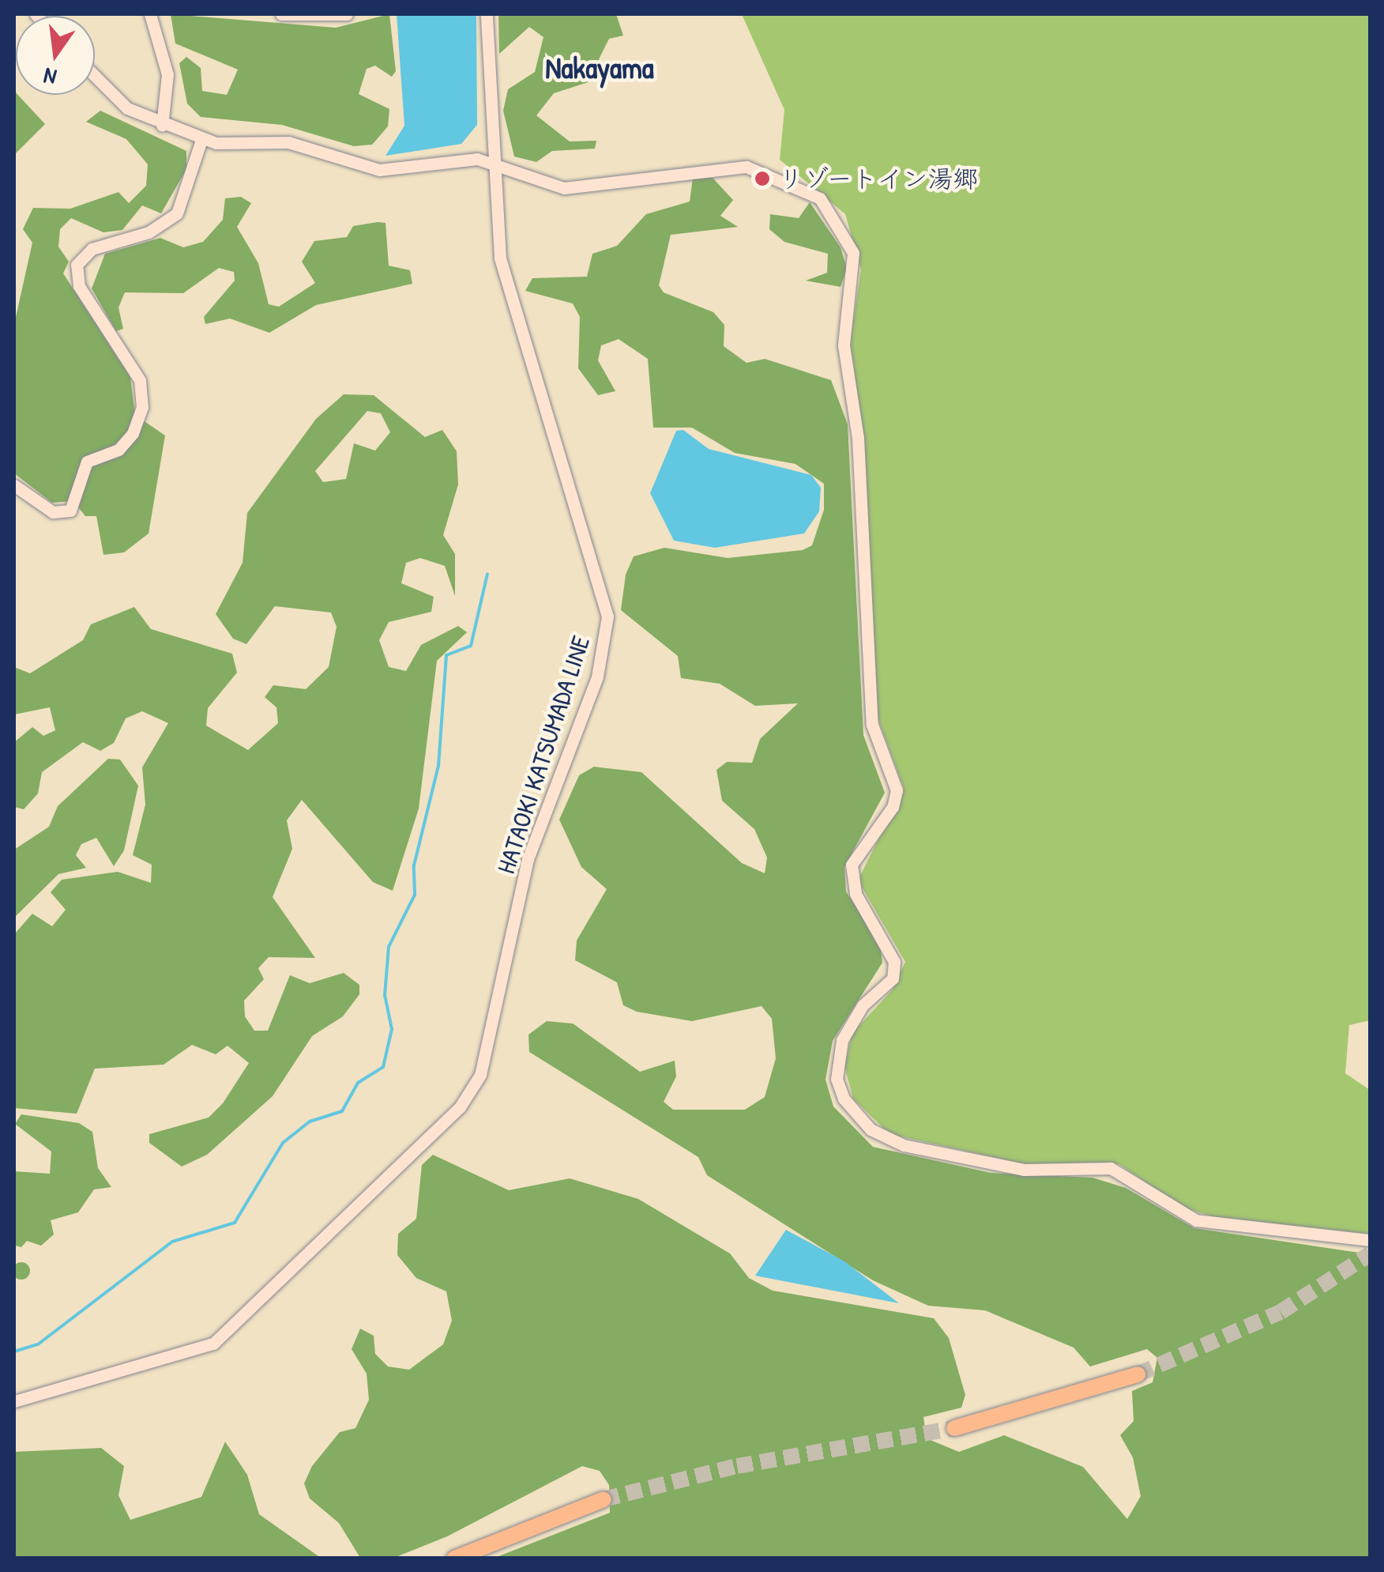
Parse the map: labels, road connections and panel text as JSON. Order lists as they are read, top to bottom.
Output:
{
  "streets": {
    "street": ["HATAOKI KATSUMADA LINE"]
  },
  "districts": ["Nakayama"],
  "places": ["リゾートイン湯郷"],
  "north": "bottom"
}
